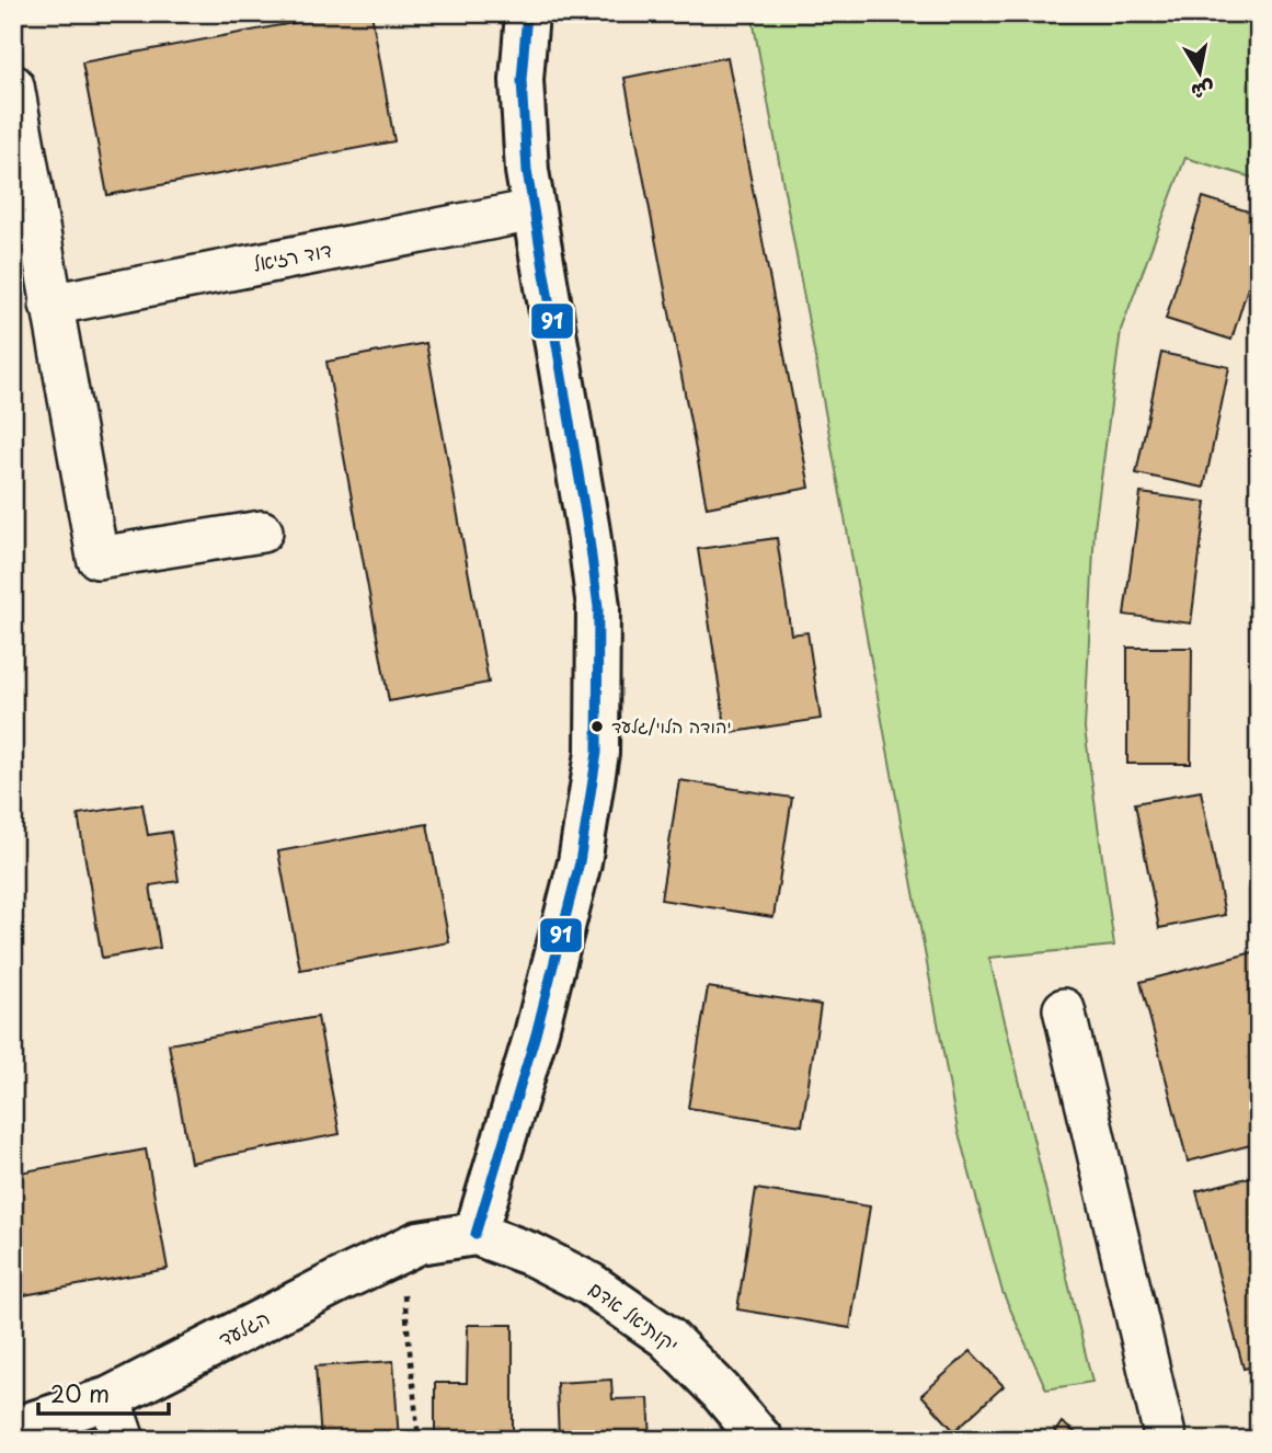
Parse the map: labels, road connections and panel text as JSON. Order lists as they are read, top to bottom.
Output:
{
  "streets": {
    "street": ["דוד רזיאל", "יקותיאל אדם", "הגלעד"]
  },
  "crossings": [
    ["יקותיאל אדם", "הגלעד"]
  ],
  "places": ["יהודה הלוי/גלעד"],
  "lines": ["transit line 91"],
  "scale_bar": "20 m",
  "north": "bottom"
}
